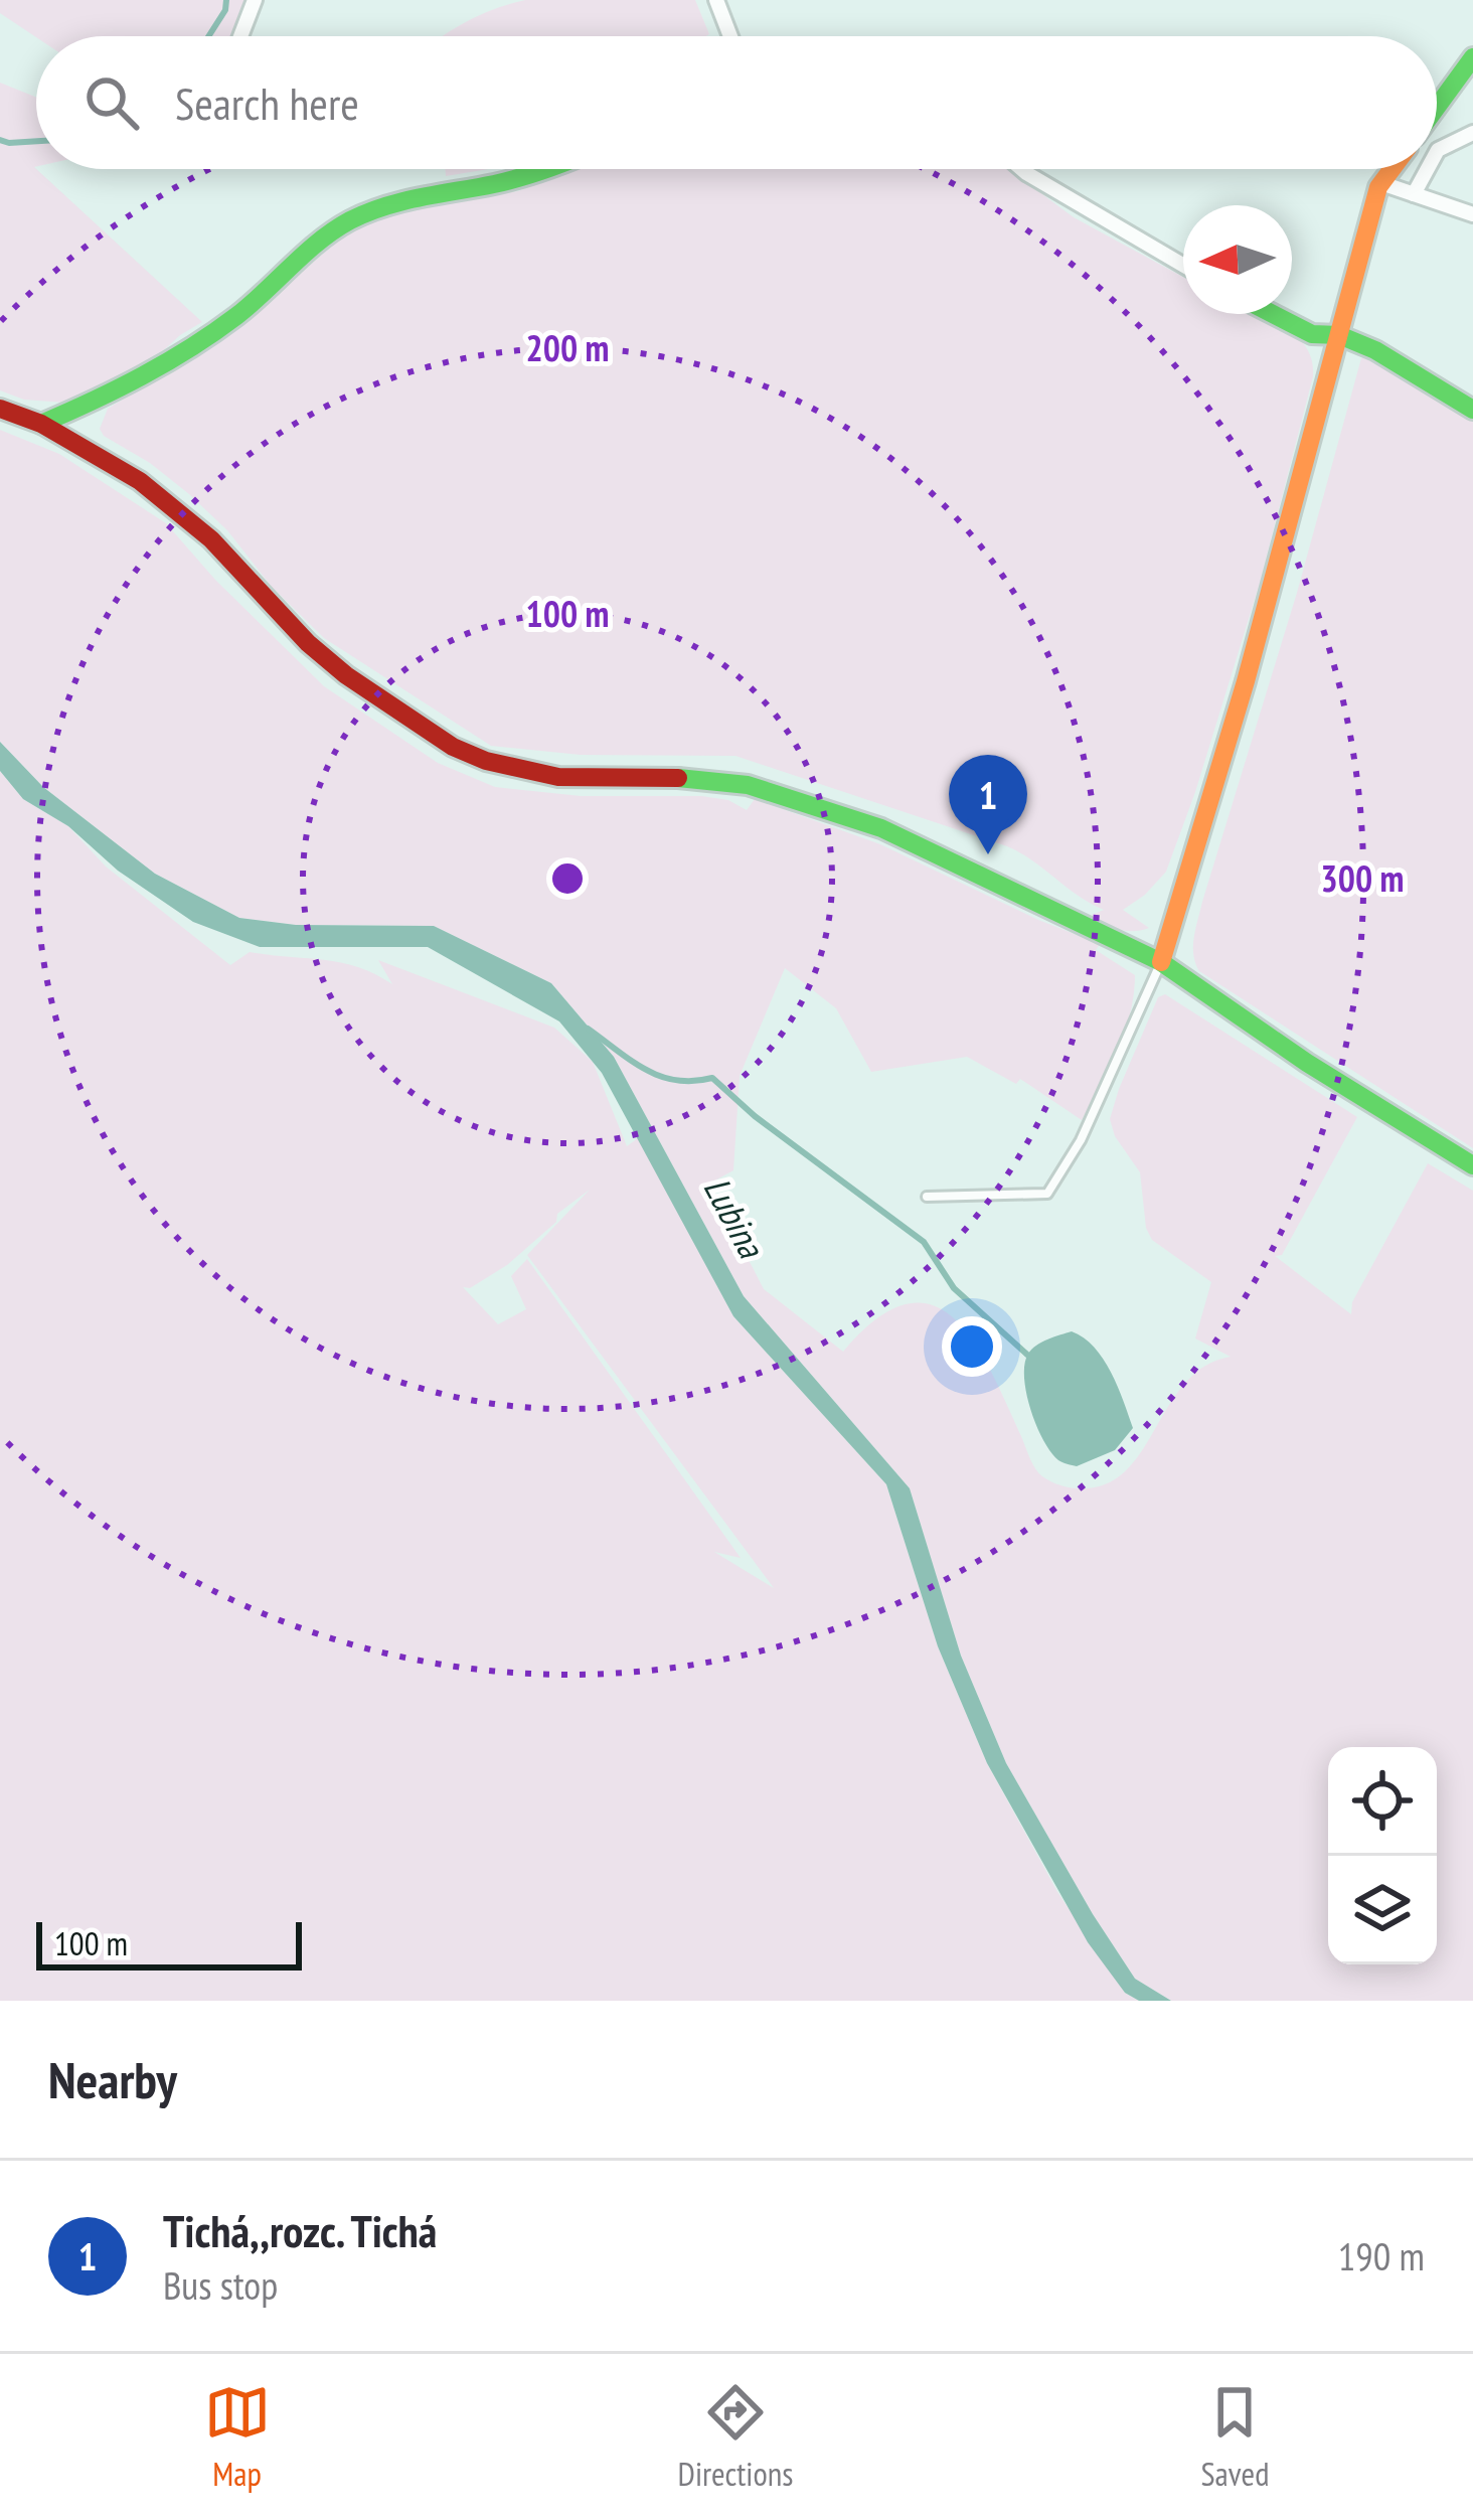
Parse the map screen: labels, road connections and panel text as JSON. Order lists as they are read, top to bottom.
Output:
{
  "water": ["Lubina"],
  "scale_bar": "100 m",
  "north": "left",
  "page": {
    "search": "Search here",
    "pins": "1",
    "scale": "100 m",
    "heading": "Nearby",
    "list": [
      {
        "mark": "1",
        "name": "Tichá,,rozc. Tichá",
        "note": "Bus stop",
        "value": "190 m"
      }
    ],
    "nav": ["Map", "Directions", "Saved"]
  },
  "rings": ["200 m", "100 m", "300 m"]
}
